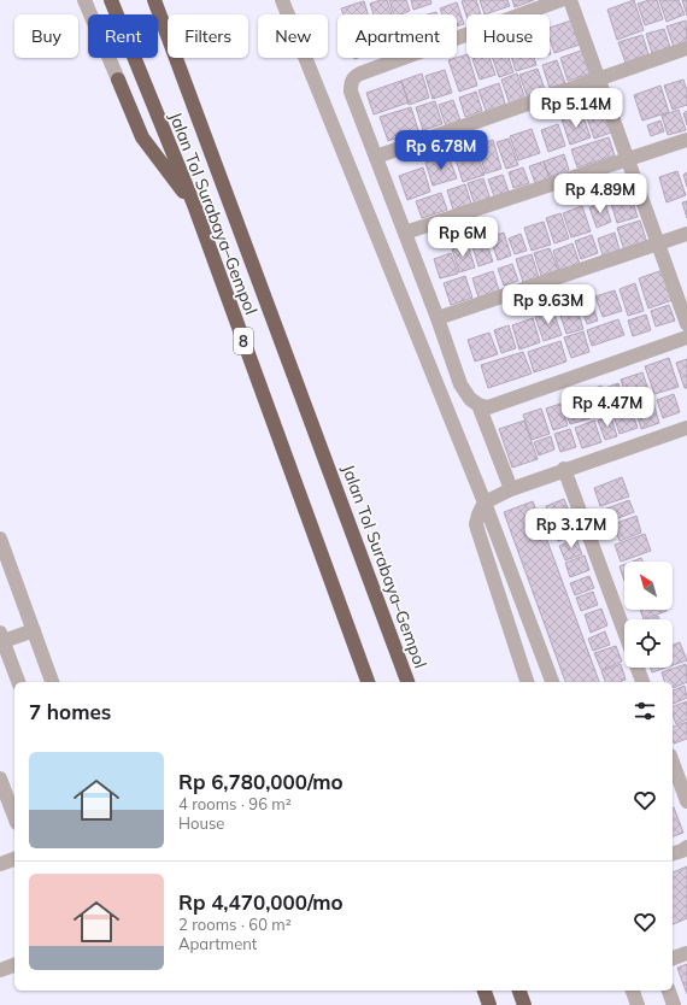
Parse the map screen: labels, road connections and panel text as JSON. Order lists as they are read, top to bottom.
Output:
{
  "streets": {
    "highway": ["Jalan Tol Surabaya–Gempol", "8"]
  },
  "north": "top left",
  "page": {
    "chip": [
      "Buy",
      "Rent",
      "Filters",
      "New",
      "Apartment",
      "House"
    ],
    "price": [
      "Rp 5.14M",
      "Rp 6.78M",
      "Rp 4.89M",
      "Rp 6M",
      "Rp 9.63M",
      "Rp 4.47M",
      "Rp 3.17M"
    ],
    "heading": "7 homes",
    "list": [
      {
        "name": "Rp 6,780,000/mo",
        "note": "4 rooms · 96 m² · House"
      },
      {
        "name": "Rp 4,470,000/mo",
        "note": "2 rooms · 60 m² · Apartment"
      }
    ]
  }
}
